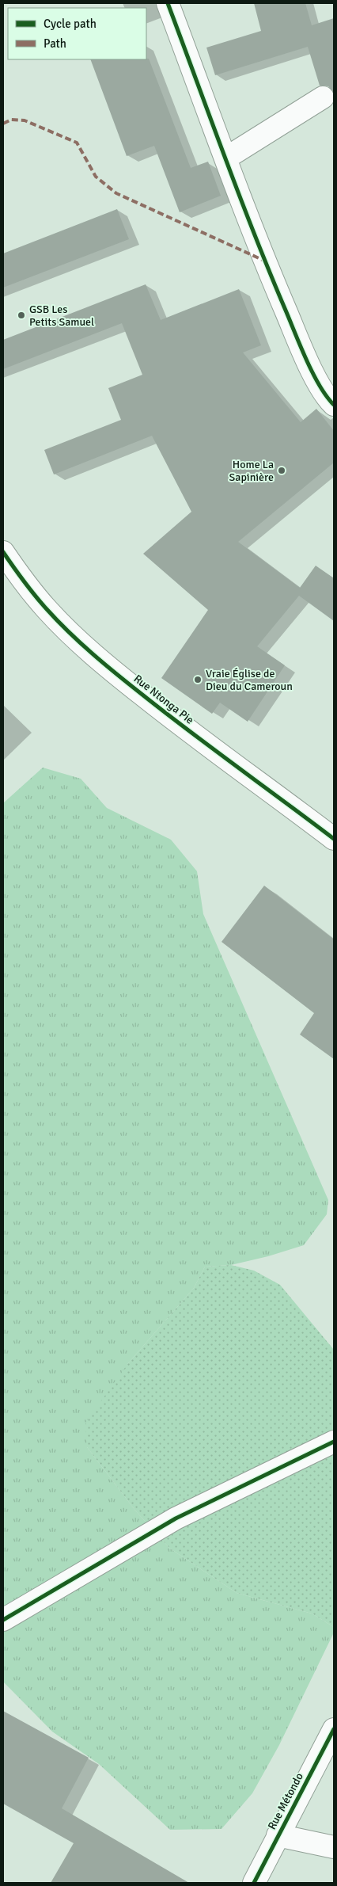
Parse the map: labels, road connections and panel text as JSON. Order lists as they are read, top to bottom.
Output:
{
  "streets": {
    "street": ["Rue Ntonga Pie", "Rue Métondo"]
  },
  "places": ["GSB Les Petits Samuel", "Home La Sapinière", "Vraie Église de Dieu du Cameroun"],
  "legend": ["Cycle path", "Path"]
}
